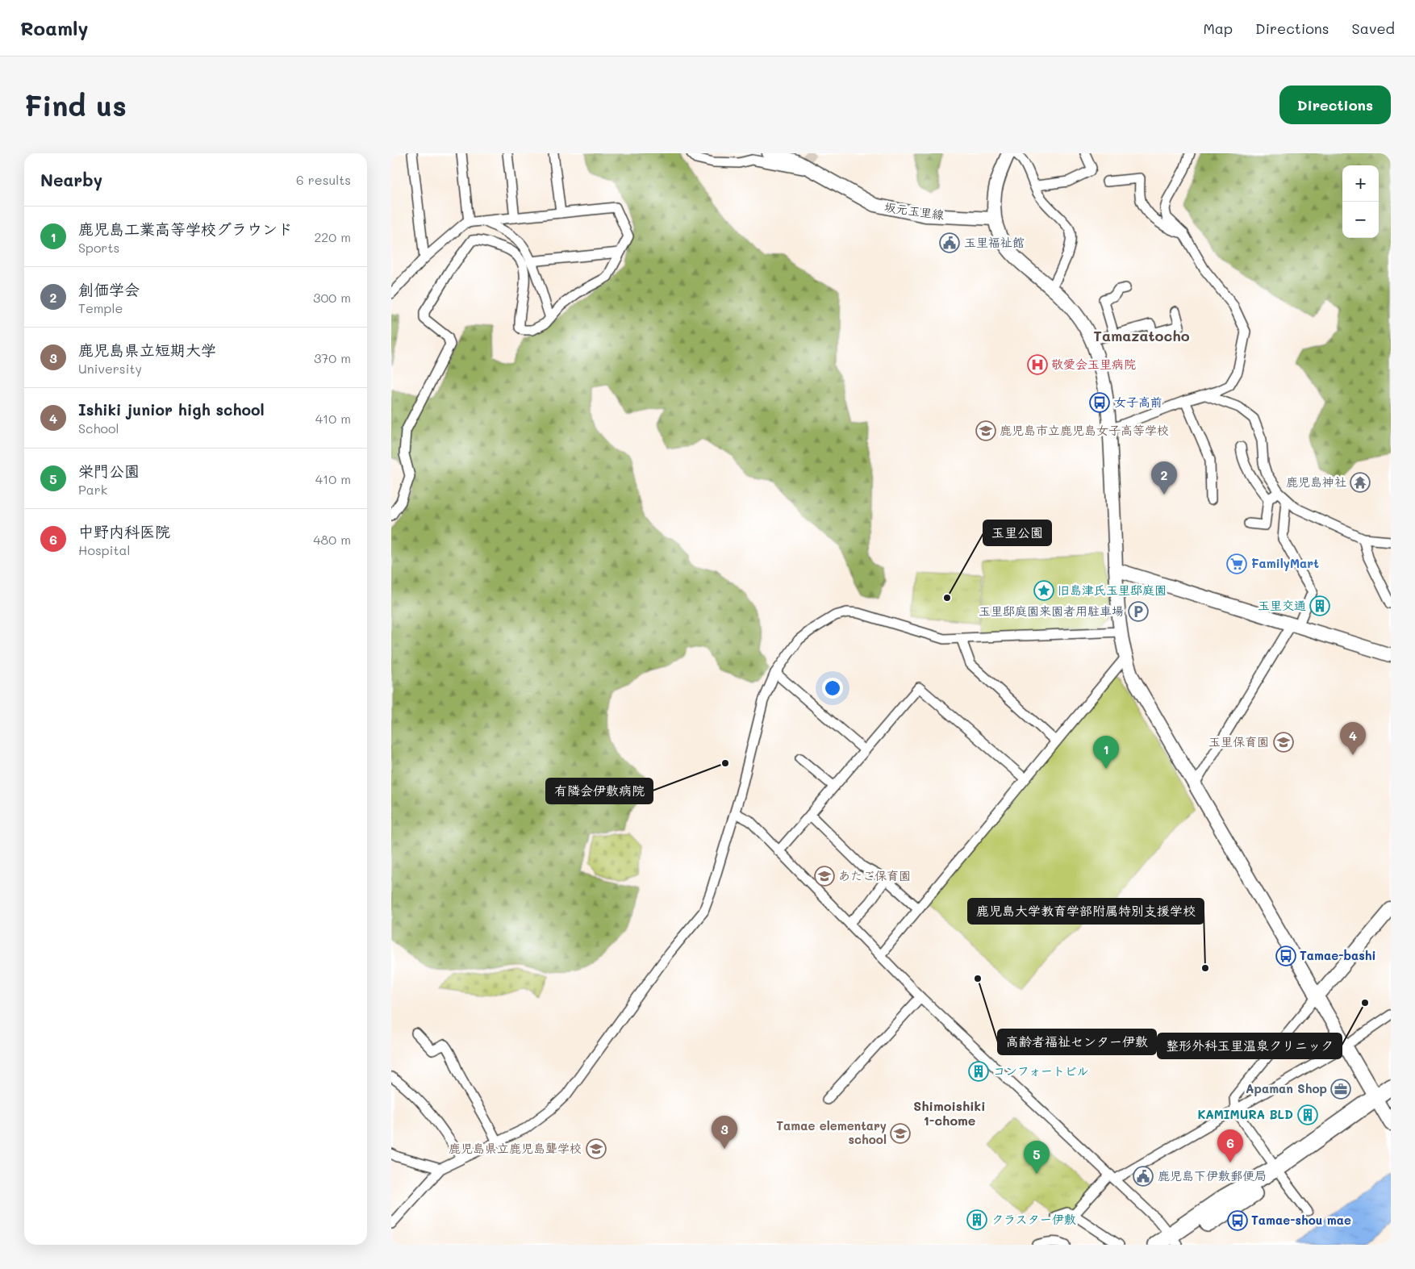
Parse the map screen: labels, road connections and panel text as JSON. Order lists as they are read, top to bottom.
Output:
{
  "streets": {
    "street": ["坂元玉里線"]
  },
  "districts": ["Tamazatocho", "Shimoishiki 1-chome"],
  "places": {
    "public building": ["玉里福祉館", "鹿児島下伊敷郵便局"],
    "hospital": ["敬愛会玉里病院"],
    "bus stop": ["女子高前", "Tamae-bashi", "Tamae-shou mae"],
    "school or university": [
      "鹿児島市立鹿児島女子高等学校",
      "玉里保育園",
      "あたご保育園",
      "Tamae elementary school",
      "鹿児島県立鹿児島聾学校"
    ],
    "temple": ["鹿児島神社"],
    "supermarket": ["FamilyMart"],
    "place": ["旧島津氏玉里邸庭園"],
    "other": [
      "玉里公園",
      "有隣会伊敷病院",
      "鹿児島大学教育学部附属特別支援学校",
      "高齢者福祉センター伊敷",
      "整形外科玉里温泉クリニック"
    ],
    "building": [
      "玉里交通",
      "コンフォートビル",
      "KAMIMURA BLD",
      "クラスター伊敷"
    ],
    "parking": ["玉里邸庭園来園者用駐車場"],
    "office": ["Apaman Shop"]
  },
  "page": {
    "header": "Roamly",
    "nav": ["Map", "Directions", "Saved"],
    "buttons": "Directions",
    "title": "Find us",
    "heading": ["Nearby", "6 results"],
    "map_buttons": ["+", "−"],
    "list": [
      {
        "mark": "1",
        "name": "鹿児島工業高等学校グラウンド",
        "note": "Sports",
        "value": "220 m"
      },
      {
        "mark": "2",
        "name": "創価学会",
        "note": "Temple",
        "value": "300 m"
      },
      {
        "mark": "3",
        "name": "鹿児島県立短期大学",
        "note": "University",
        "value": "370 m"
      },
      {
        "mark": "4",
        "name": "Ishiki junior high school",
        "note": "School",
        "value": "410 m"
      },
      {
        "mark": "5",
        "name": "栄門公園",
        "note": "Park",
        "value": "410 m"
      },
      {
        "mark": "6",
        "name": "中野内科医院",
        "note": "Hospital",
        "value": "480 m"
      }
    ],
    "pins": [
      "2",
      "4",
      "1",
      "3",
      "6",
      "5"
    ]
  }
}
